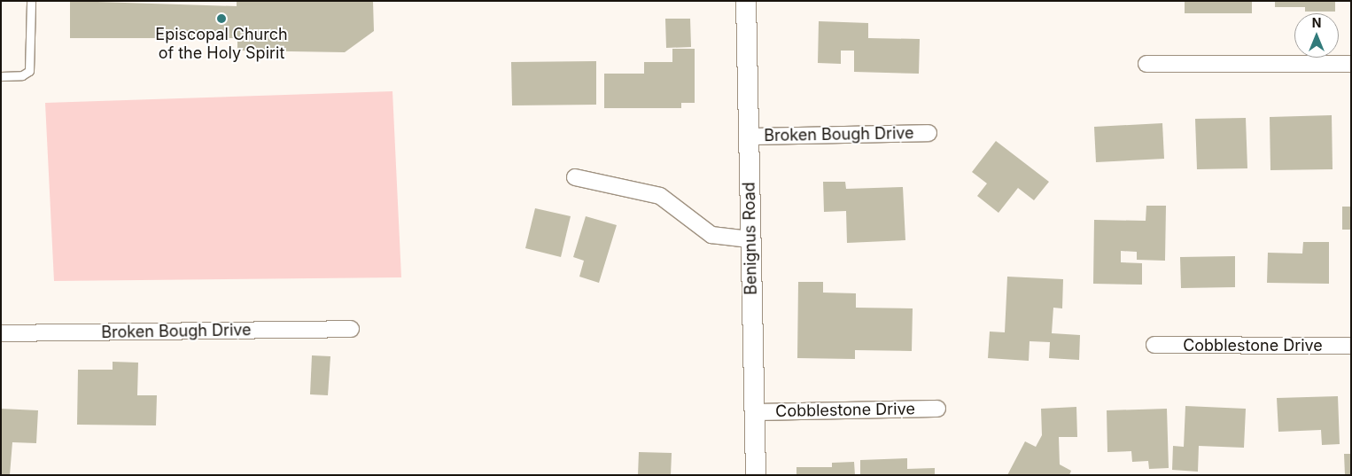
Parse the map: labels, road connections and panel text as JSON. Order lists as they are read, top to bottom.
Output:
{
  "streets": {
    "street": ["Broken Bough Drive", "Benignus Road", "Cobblestone Drive"]
  },
  "crossings": [
    ["Broken Bough Drive", "Benignus Road"],
    ["Benignus Road", "Cobblestone Drive"]
  ],
  "places": ["Episcopal Church of the Holy Spirit"],
  "north": "top"
}
